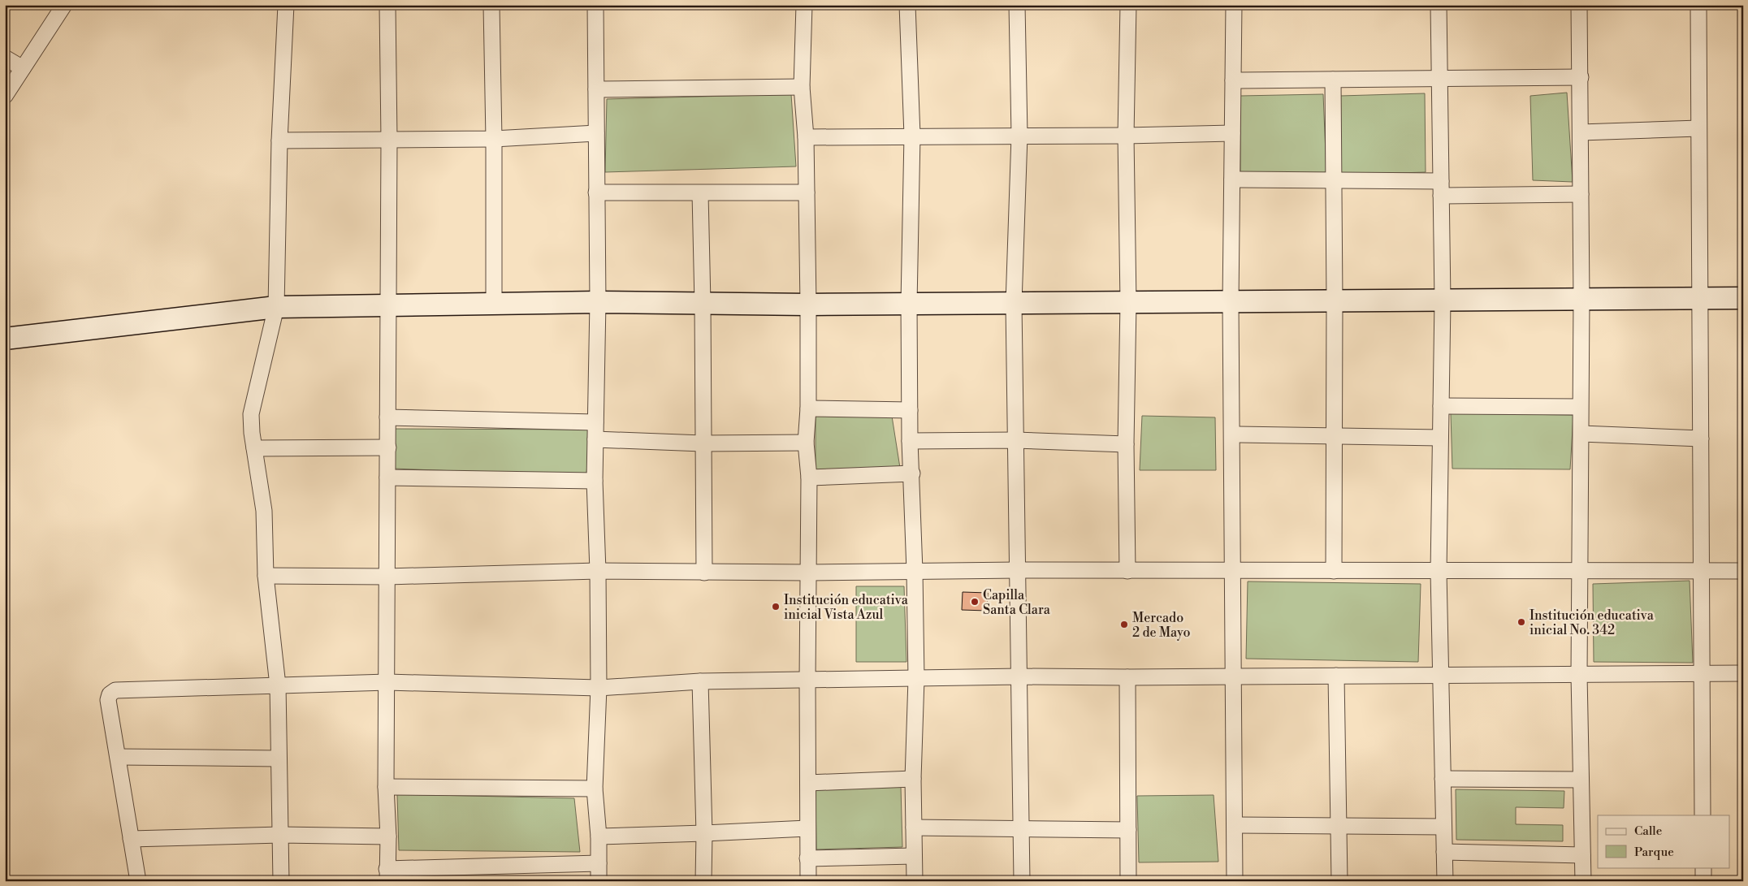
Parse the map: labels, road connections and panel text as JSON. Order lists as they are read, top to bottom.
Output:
{
  "places": [
    "Capilla Santa Clara",
    "Institución educativa inicial Vista Azul",
    "Institución educativa inicial No. 342",
    "Mercado 2 de Mayo"
  ],
  "legend": ["Calle", "Parque"]
}
